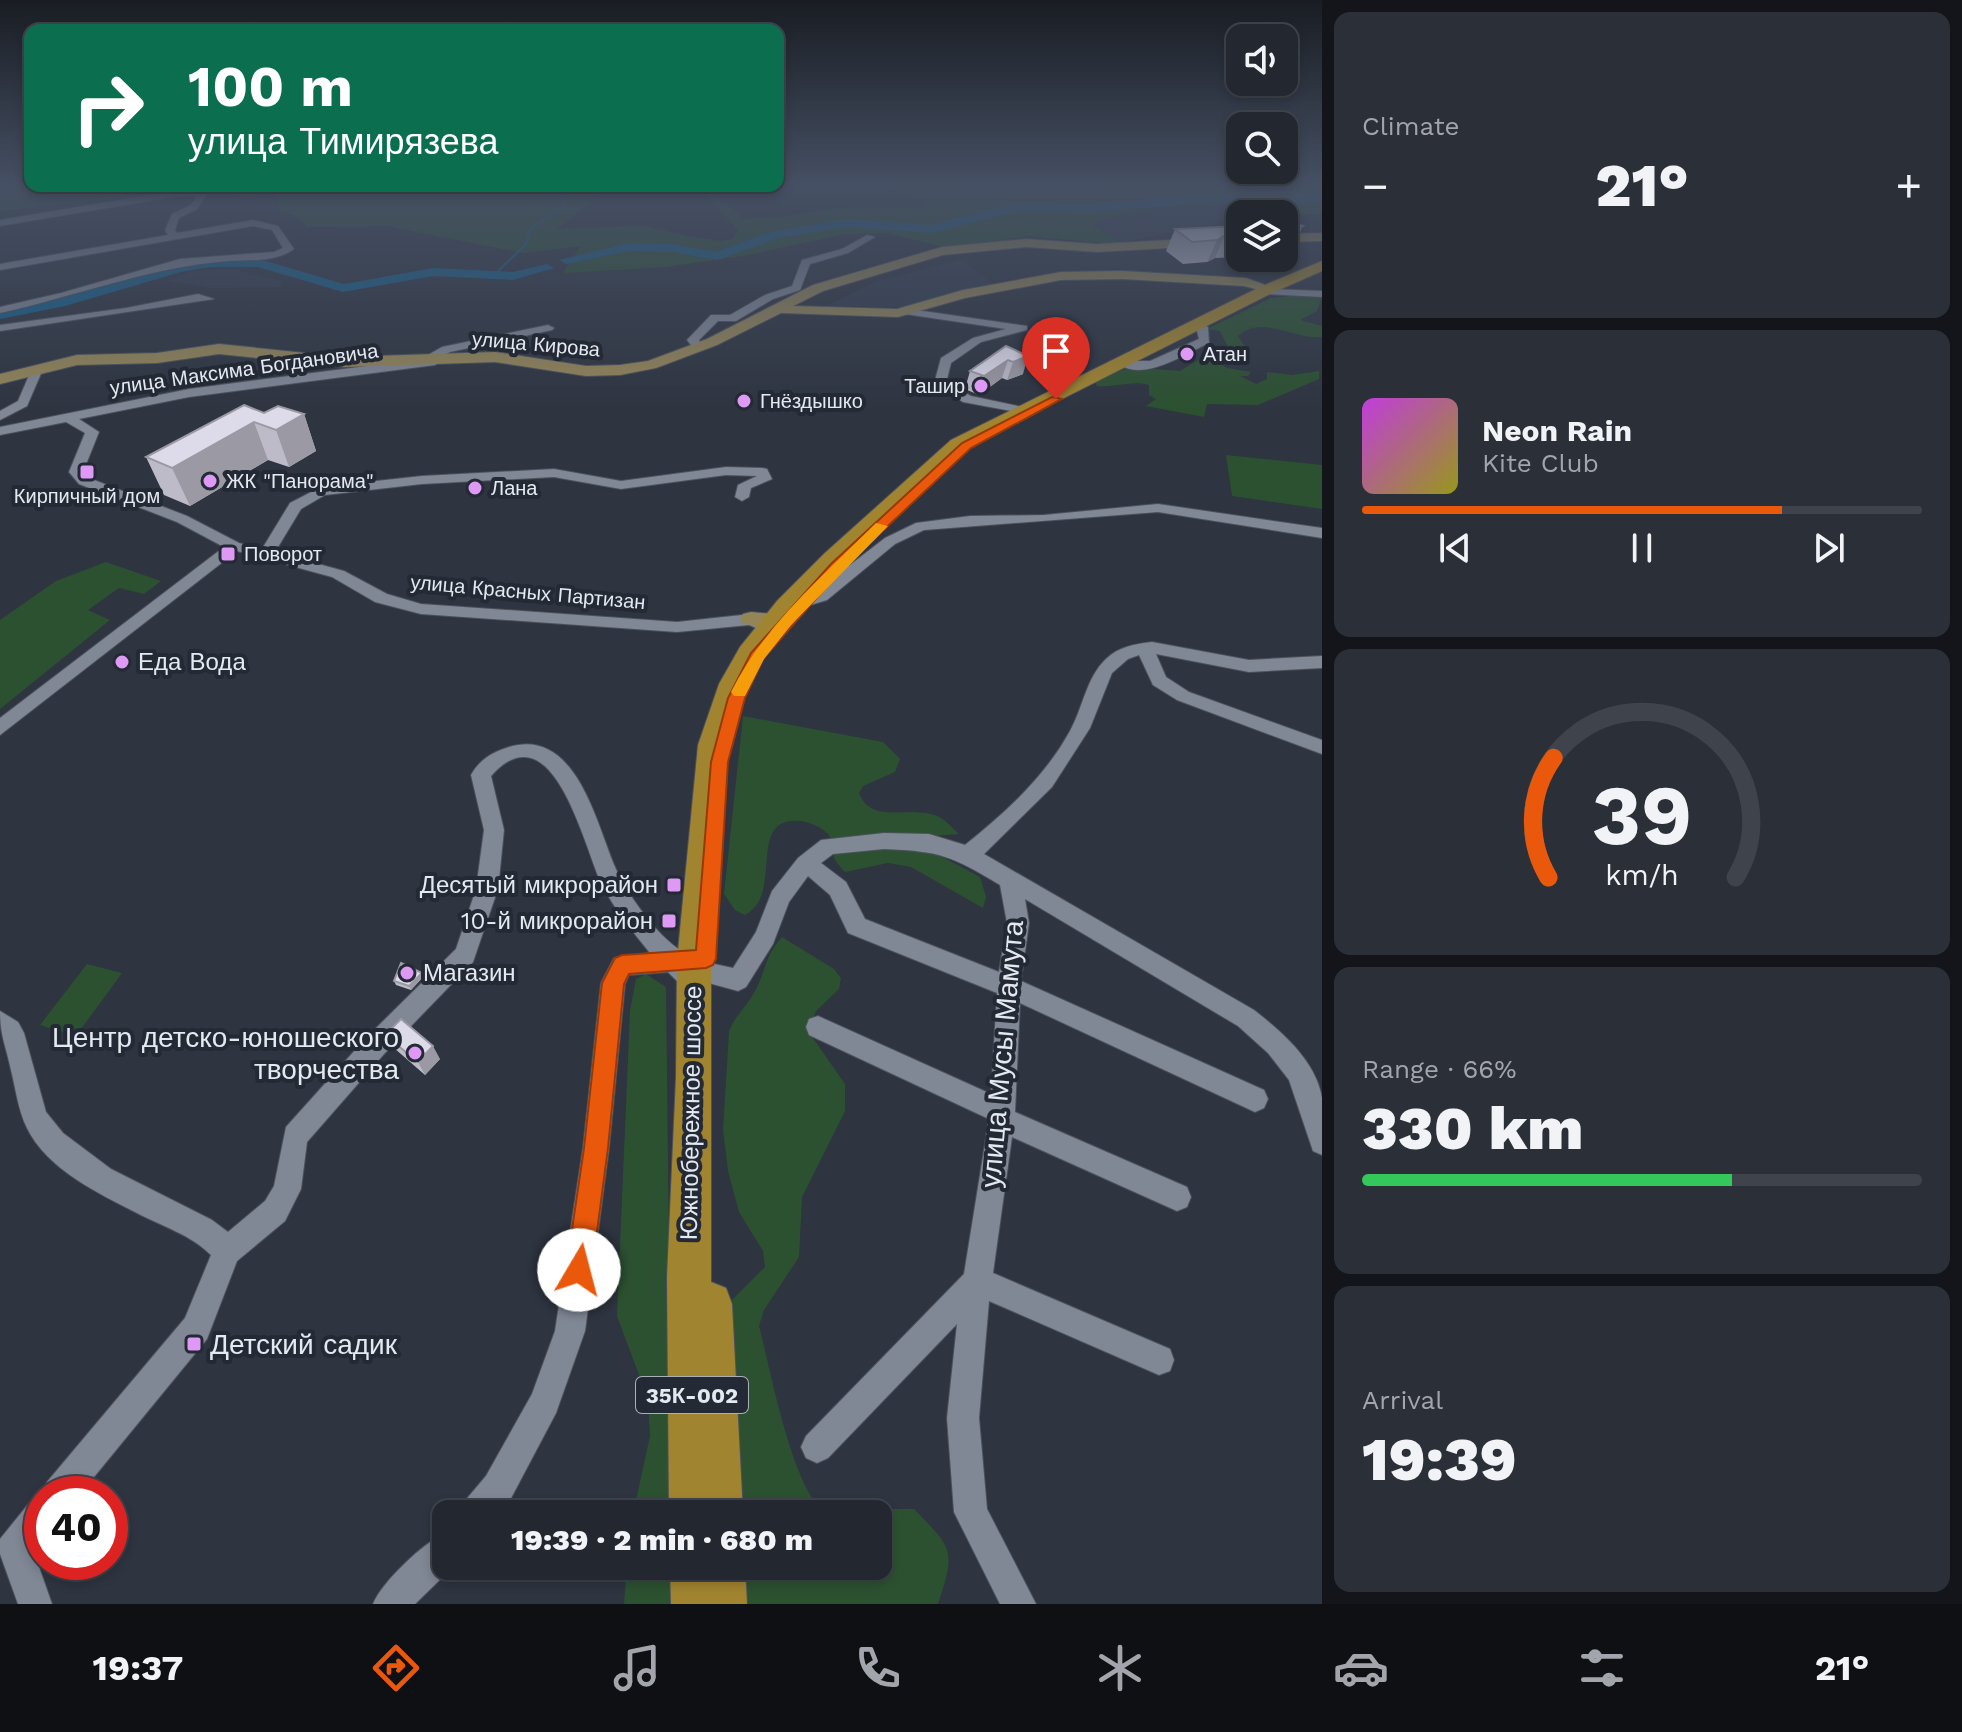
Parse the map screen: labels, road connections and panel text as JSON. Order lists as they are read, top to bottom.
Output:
{
  "streets": {
    "highway": ["Южнобережное шоссе", "35К-002"],
    "street": ["улица Максима Богдановича", "улица Красных Партизан", "улица Мусы Мамута"]
  },
  "crossings": [
    ["улица Максима Богдановича", "улица Красных Партизан"],
    ["улица Красных Партизан", "Южнобережное шоссе"]
  ],
  "places": {
    "other": [
      "Атан",
      "Ташир",
      "Гнёздышко",
      "ЖК \"Панорама\"",
      "Лана",
      "Еда Вода",
      "Магазин",
      "Центр детско-юношеского творчества"
    ],
    "transit": [
      "Кирпичный дом",
      "Поворот",
      "Десятый микрорайон",
      "10-й микрорайон",
      "Детский садик"
    ]
  },
  "page": {
    "tile": [
      "Climate",
      ["Range · 66%", "330 km"],
      ["Arrival", "19:39"]
    ],
    "turn": ["100 m", "улица Тимирязева"],
    "heat": ["−", "21°", "+"],
    "song": ["Neon Rain", "Kite Club"],
    "limit": "40",
    "trip": "19:39 · 2 min · 680 m",
    "tabs": ["19:37", "21°"],
    "gauge": ["39", "km/h"]
  }
}
